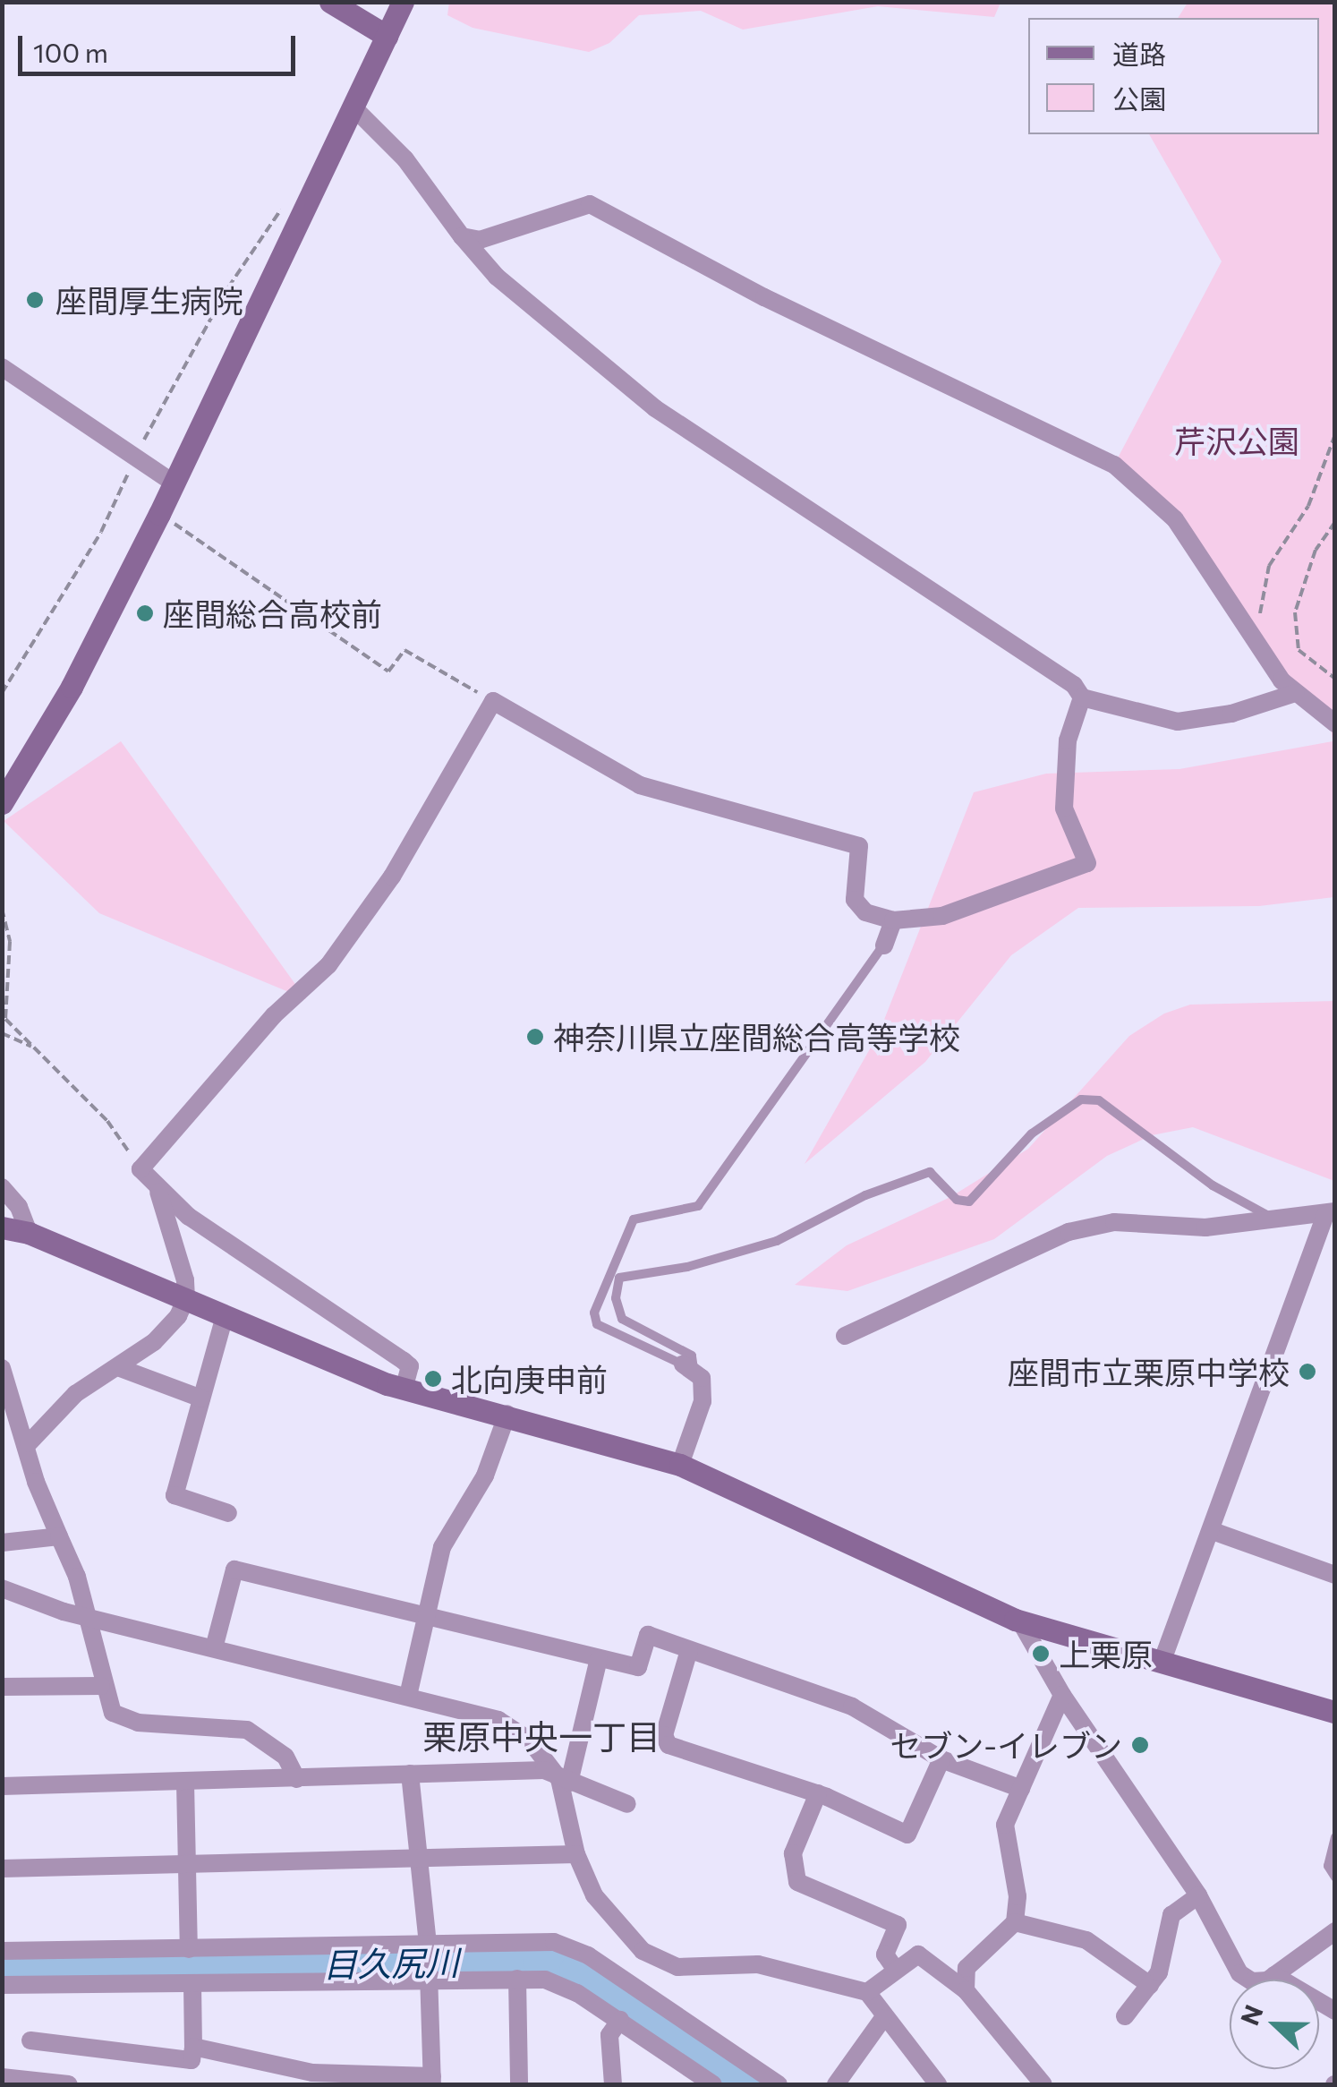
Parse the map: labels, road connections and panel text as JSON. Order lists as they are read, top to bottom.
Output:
{
  "districts": ["栗原中央一丁目"],
  "water": ["目久尻川"],
  "parks": ["芹沢公園"],
  "places": [
    "座間厚生病院",
    "座間総合高校前",
    "神奈川県立座間総合高等学校",
    "座間市立栗原中学校",
    "北向庚申前",
    "上栗原",
    "セブン-イレブン"
  ],
  "legend": ["道路", "公園"],
  "scale_bar": "100 m",
  "north": "left"
}
